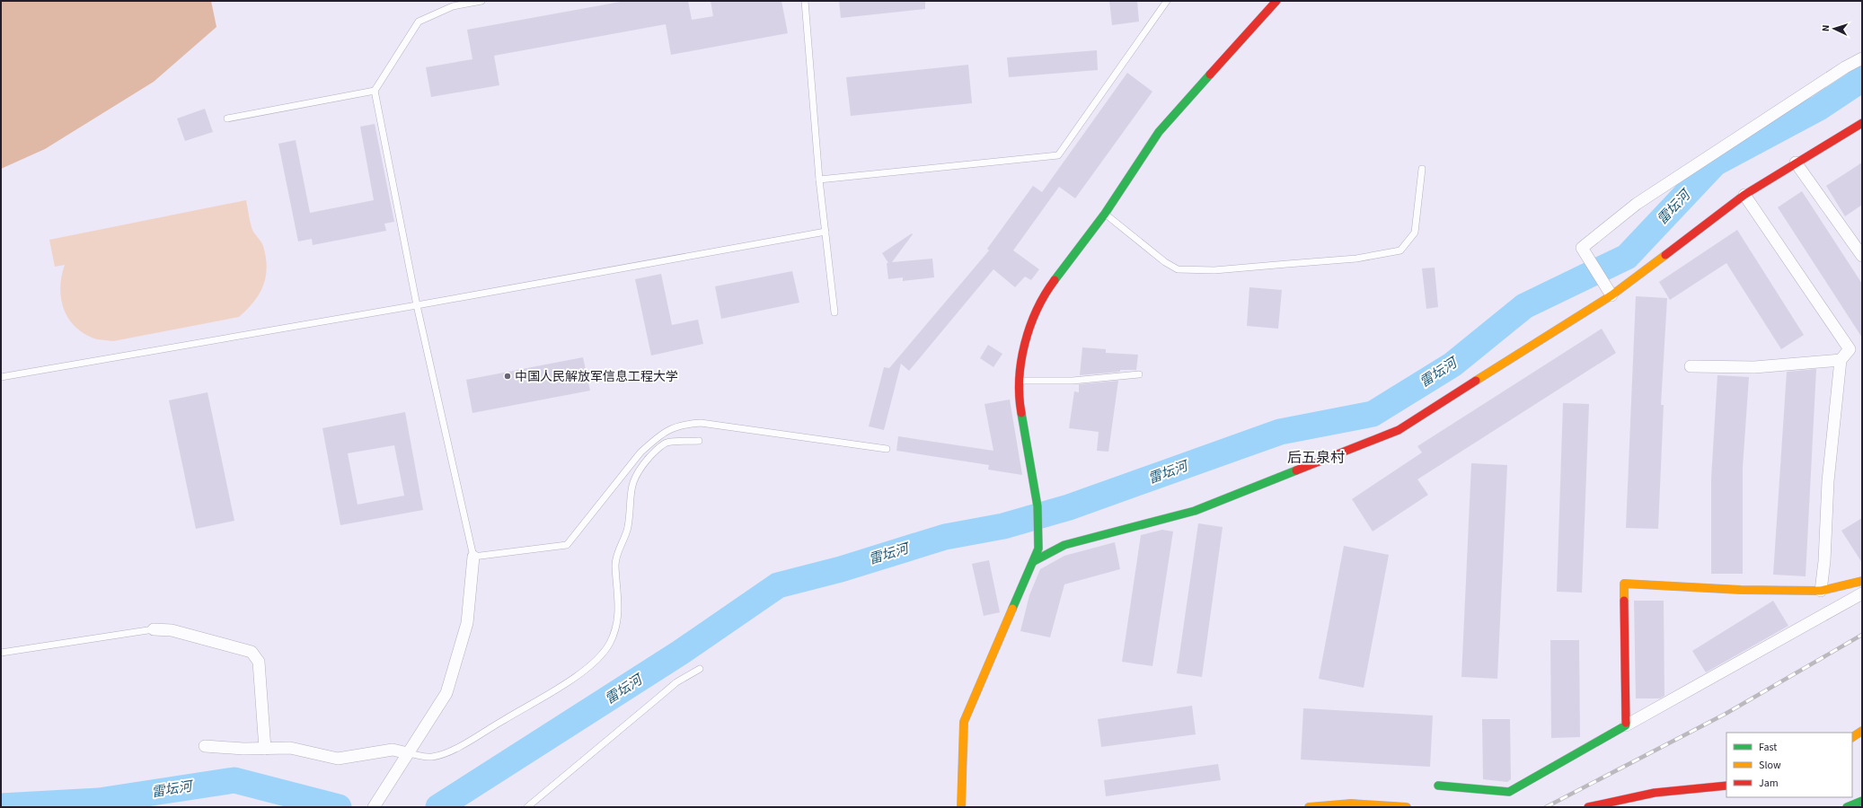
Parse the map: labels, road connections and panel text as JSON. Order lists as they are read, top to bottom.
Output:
{
  "districts": ["后五泉村"],
  "water": ["雷坛河"],
  "places": ["中国人民解放军信息工程大学"],
  "legend": ["Fast", "Slow", "Jam"],
  "north": "left"
}
